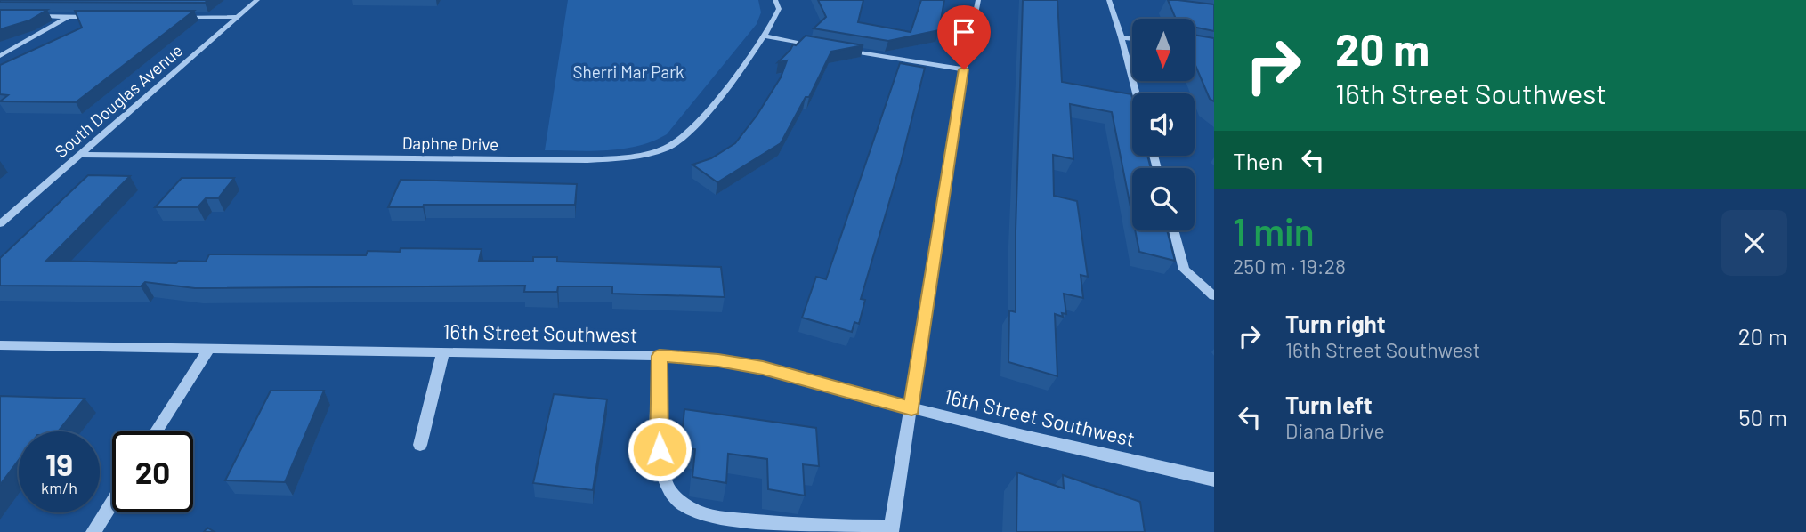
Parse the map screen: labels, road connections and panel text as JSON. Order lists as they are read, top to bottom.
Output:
{
  "streets": {
    "street": ["South Douglas Avenue", "Daphne Drive", "16th Street Southwest"]
  },
  "crossings": [
    ["South Douglas Avenue", "Daphne Drive"]
  ],
  "parks": ["Sherri Mar Park"],
  "north": "bottom",
  "page": {
    "turn": ["20 m", "16th Street Southwest"],
    "then": "Then",
    "heading": ["1 min", "250 m · 19:28"],
    "list": [
      {
        "name": "Turn right",
        "note": "16th Street Southwest",
        "value": "20 m"
      },
      {
        "name": "Turn left",
        "note": "Diana Drive",
        "value": "50 m"
      }
    ],
    "speed": "19 km/h",
    "limit": "20"
  }
}
